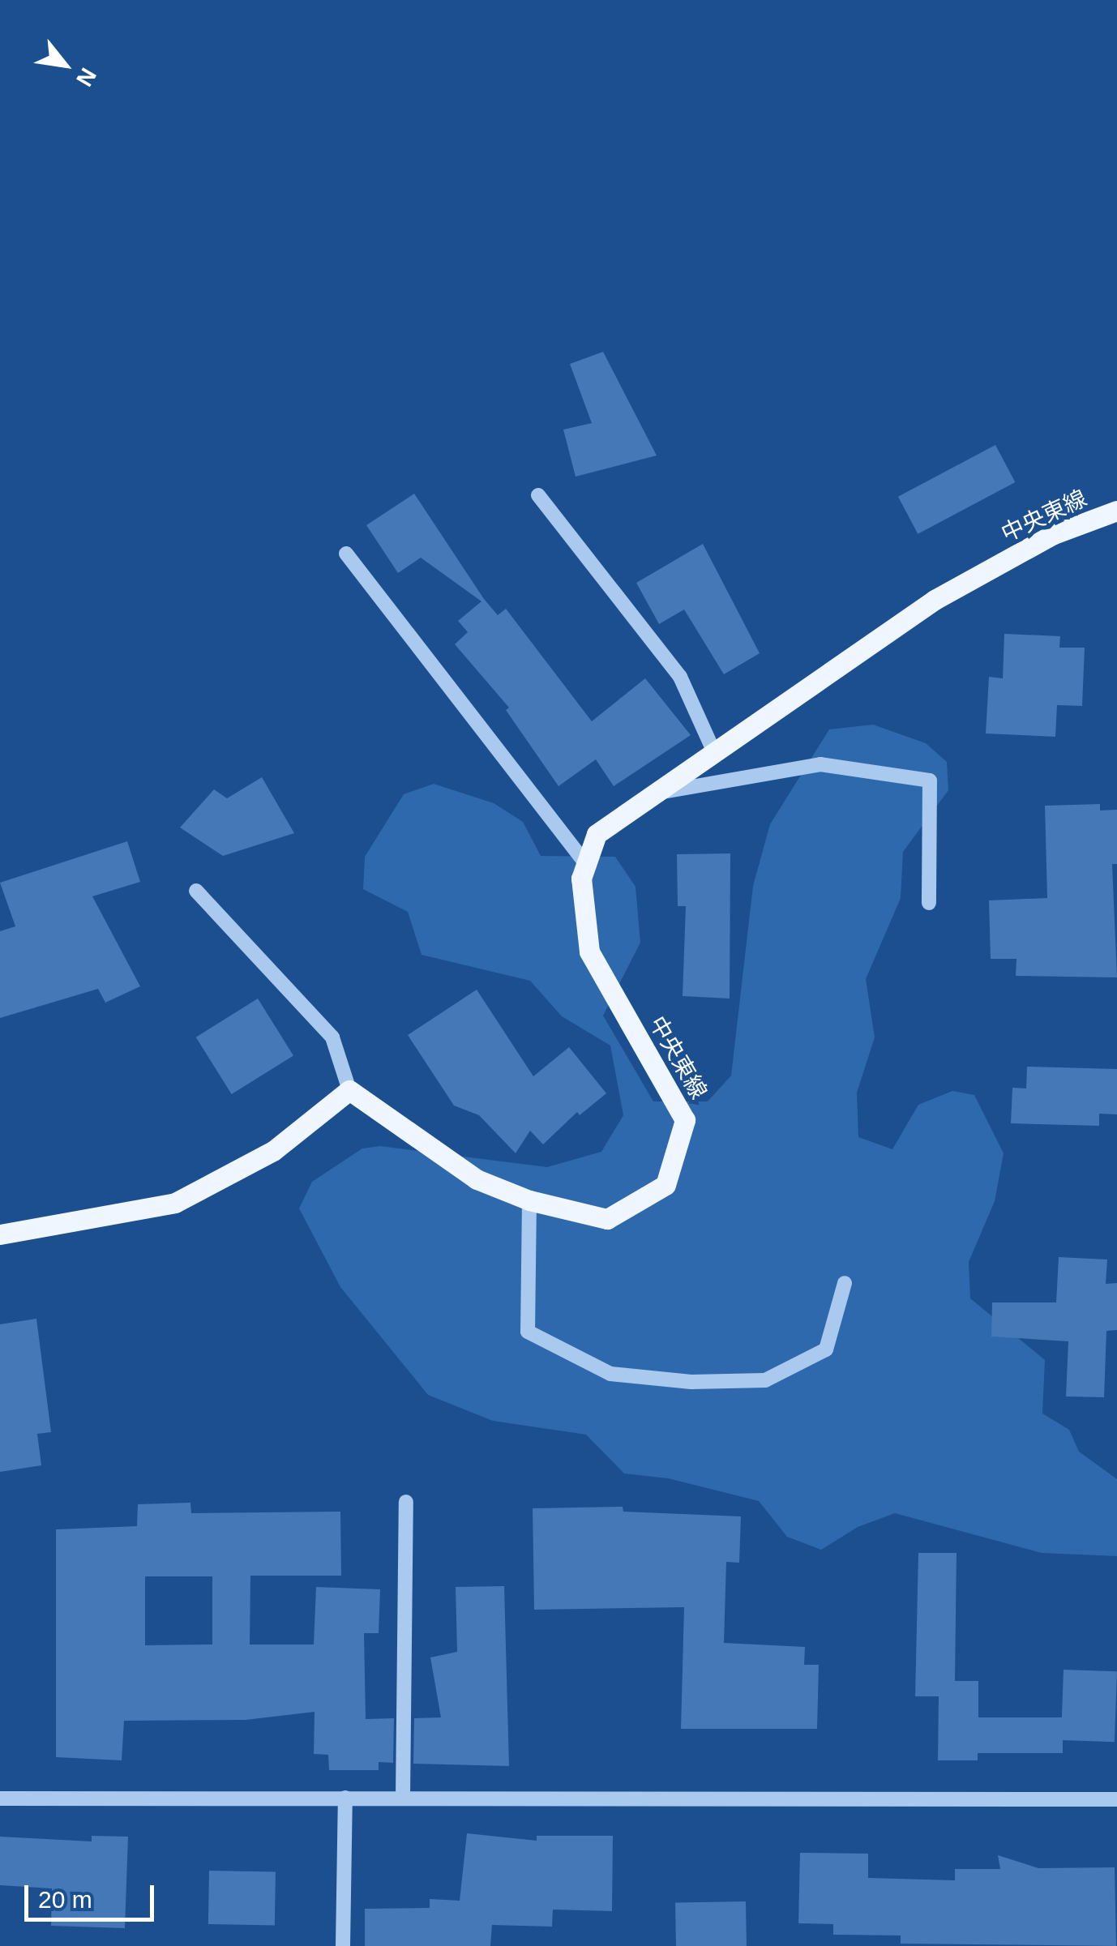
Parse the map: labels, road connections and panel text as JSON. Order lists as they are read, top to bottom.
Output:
{
  "streets": {
    "main road": ["中央東線"]
  },
  "scale_bar": "20 m",
  "north": "bottom right"
}
